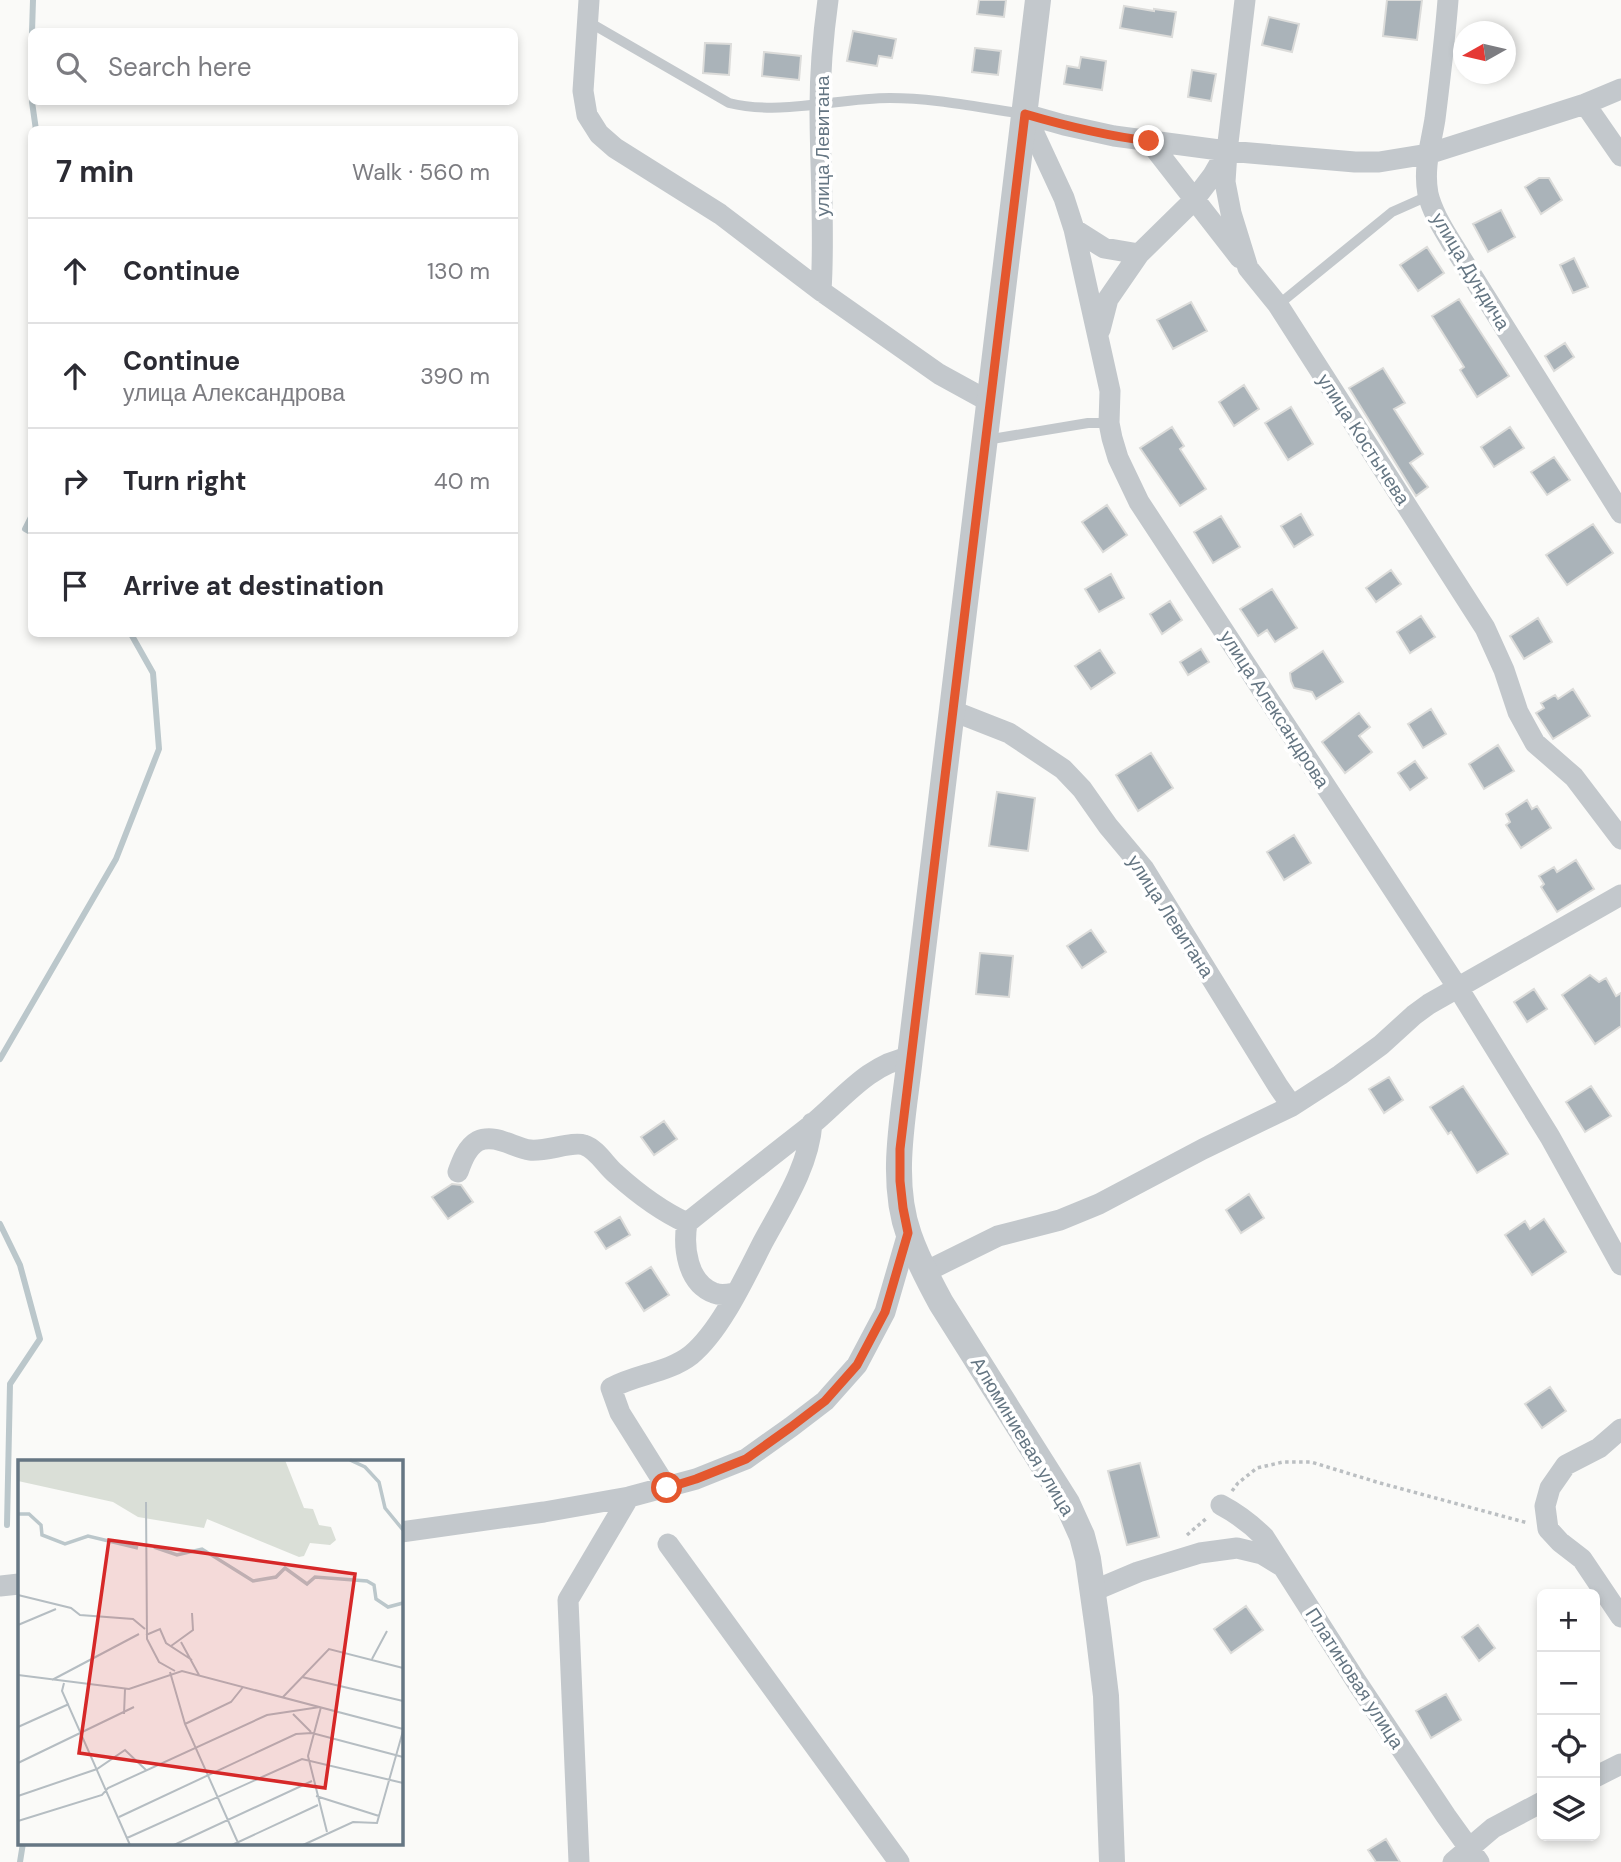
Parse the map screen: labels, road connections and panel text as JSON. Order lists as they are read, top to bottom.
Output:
{
  "streets": {
    "street": [
      "улица Левитана",
      "улица Дундича",
      "улица Костычева",
      "улица Александрова",
      "Алюминиевая улица",
      "Платиновая улица"
    ]
  },
  "north": "left",
  "page": {
    "search": "Search here",
    "heading": ["7 min", "Walk · 560 m"],
    "list": [
      ["Continue", "130 m"],
      ["Continue", "улица Александрова", "390 m"],
      ["Turn right", "40 m"],
      "Arrive at destination"
    ],
    "map_buttons": ["+", "−"]
  }
}
